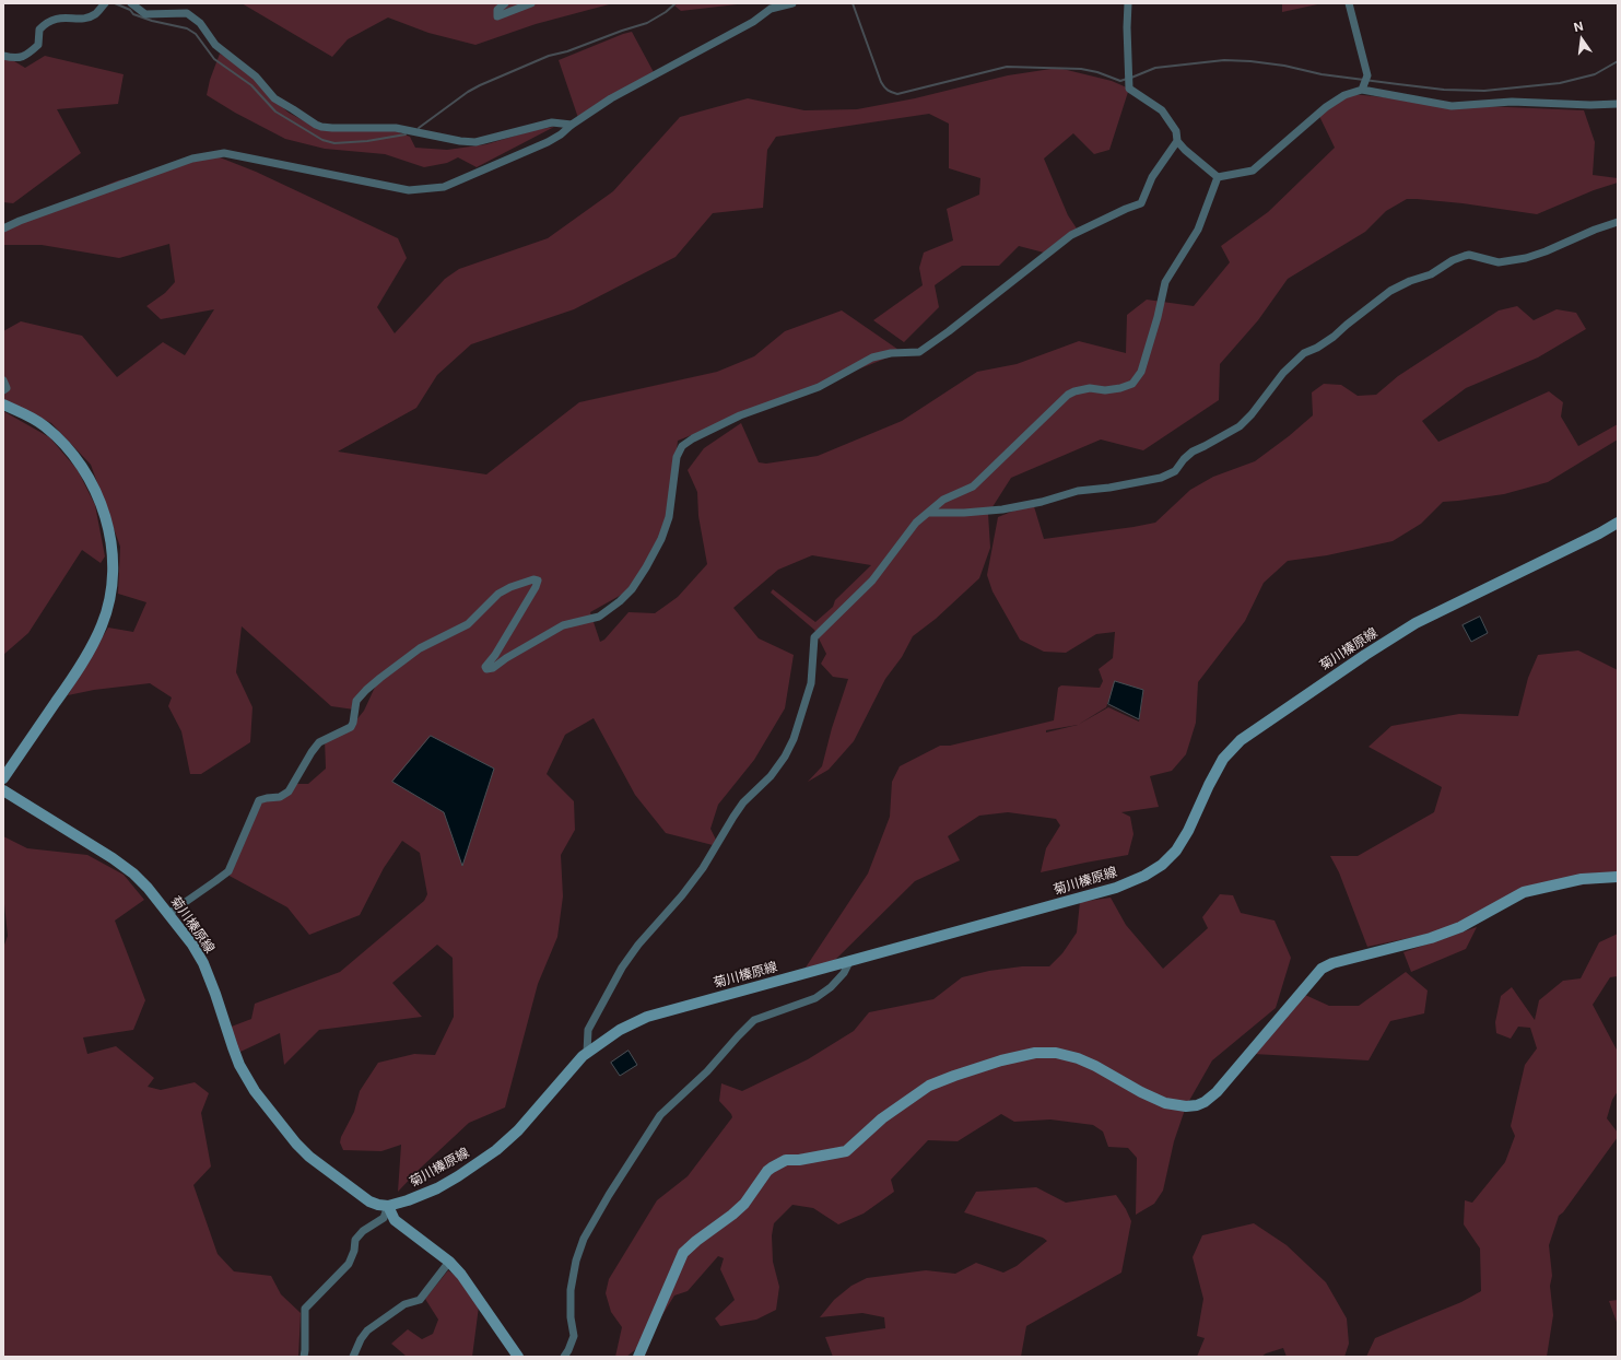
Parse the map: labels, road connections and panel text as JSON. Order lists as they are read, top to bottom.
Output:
{
  "streets": {
    "main road": ["菊川榛原線"]
  },
  "north": "top"
}
